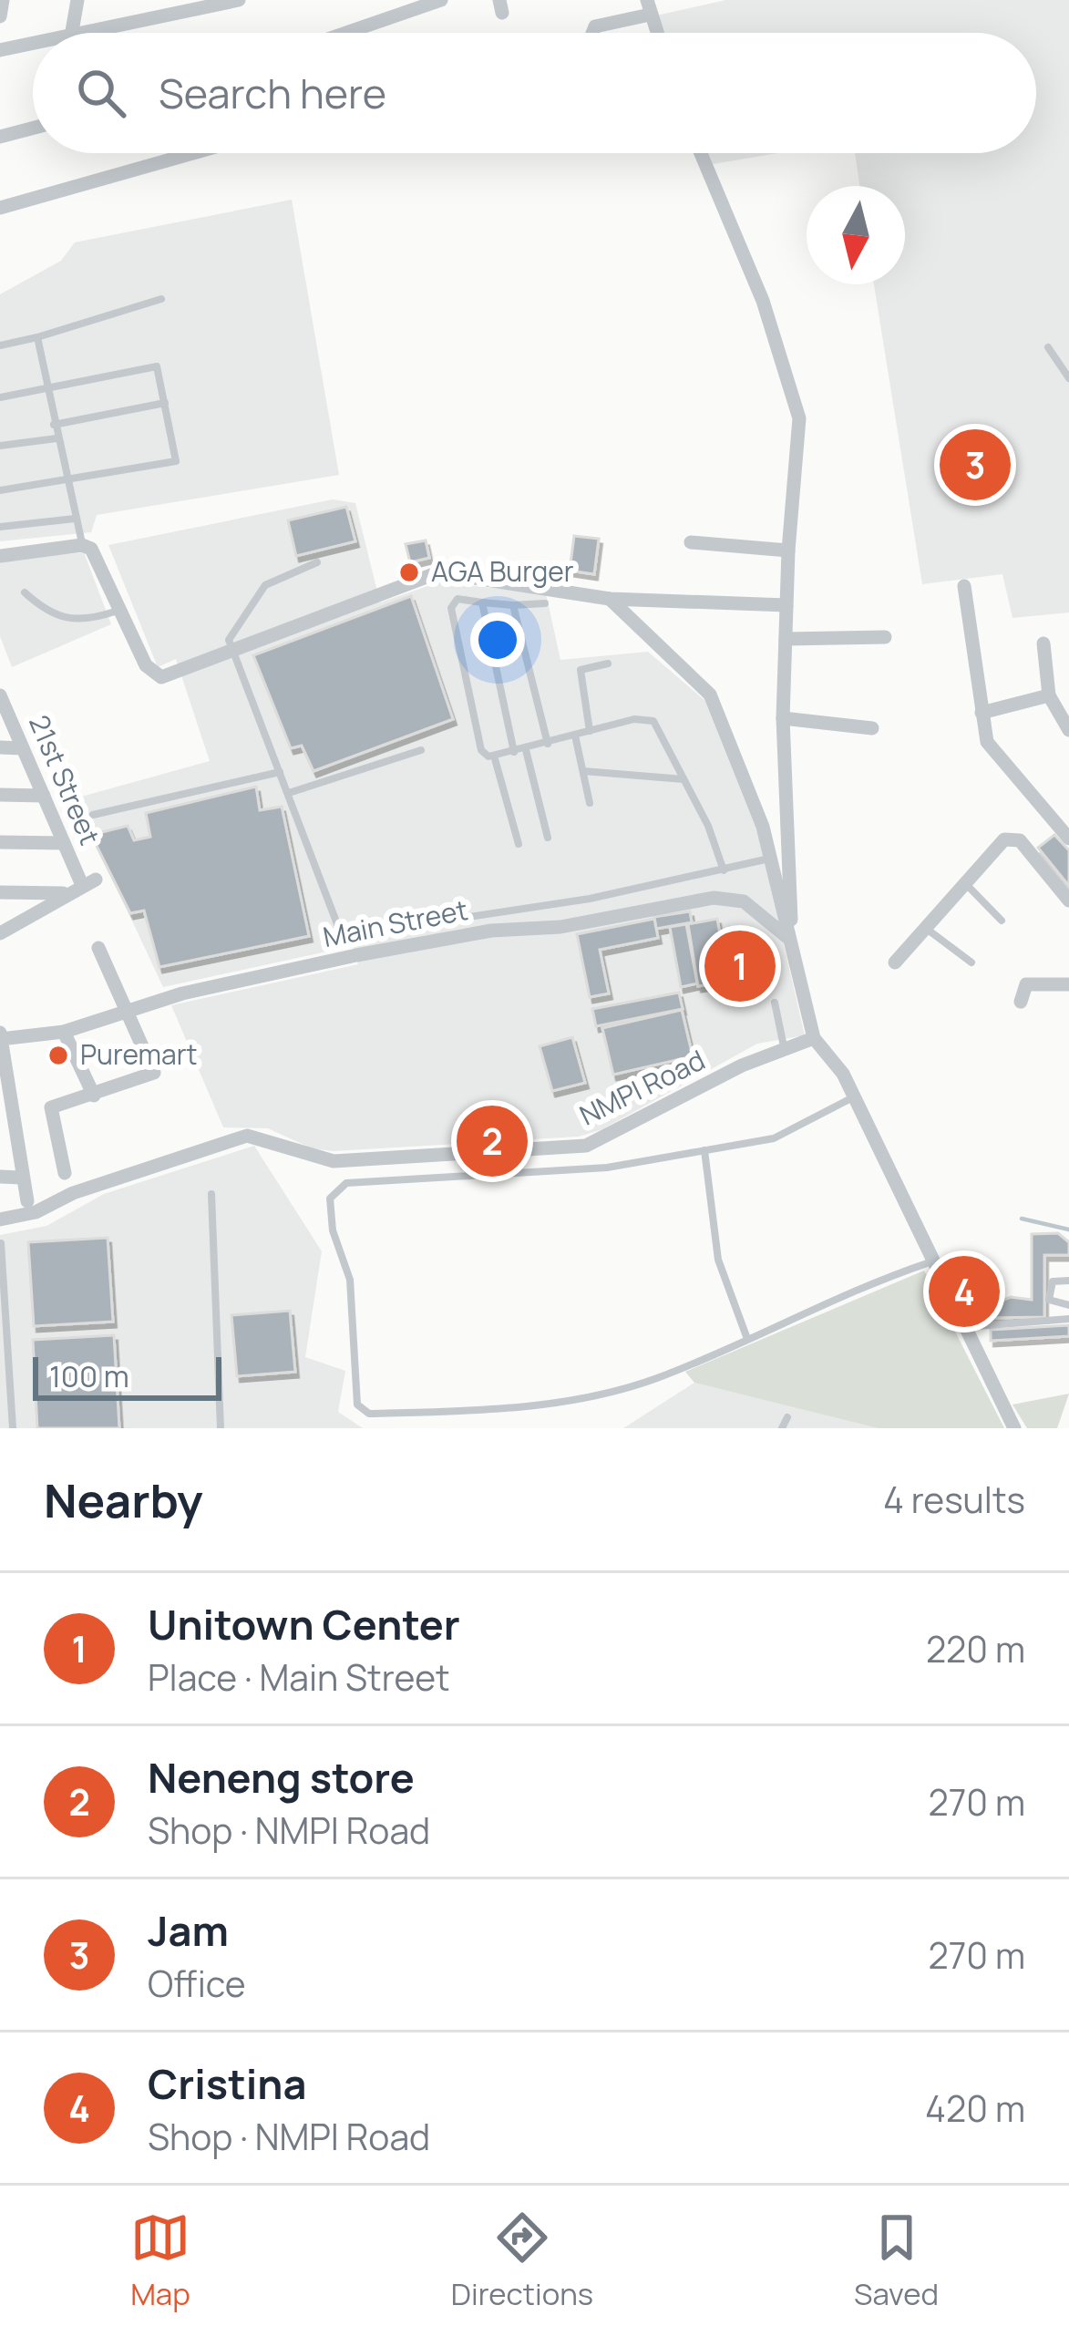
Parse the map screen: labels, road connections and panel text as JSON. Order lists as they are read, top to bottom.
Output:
{
  "streets": {
    "street": ["21st Street", "Main Street", "NMPI Road"]
  },
  "places": ["AGA Burger", "Puremart"],
  "scale_bar": "100 m",
  "north": "bottom",
  "page": {
    "search": "Search here",
    "pins": [
      "3",
      "1",
      "2",
      "4"
    ],
    "scale": "100 m",
    "heading": ["Nearby", "4 results"],
    "list": [
      {
        "mark": "1",
        "name": "Unitown Center",
        "note": "Place · Main Street",
        "value": "220 m"
      },
      {
        "mark": "2",
        "name": "Neneng store",
        "note": "Shop · NMPI Road",
        "value": "270 m"
      },
      {
        "mark": "3",
        "name": "Jam",
        "note": "Office",
        "value": "270 m"
      },
      {
        "mark": "4",
        "name": "Cristina",
        "note": "Shop · NMPI Road",
        "value": "420 m"
      }
    ],
    "nav": ["Map", "Directions", "Saved"]
  }
}
